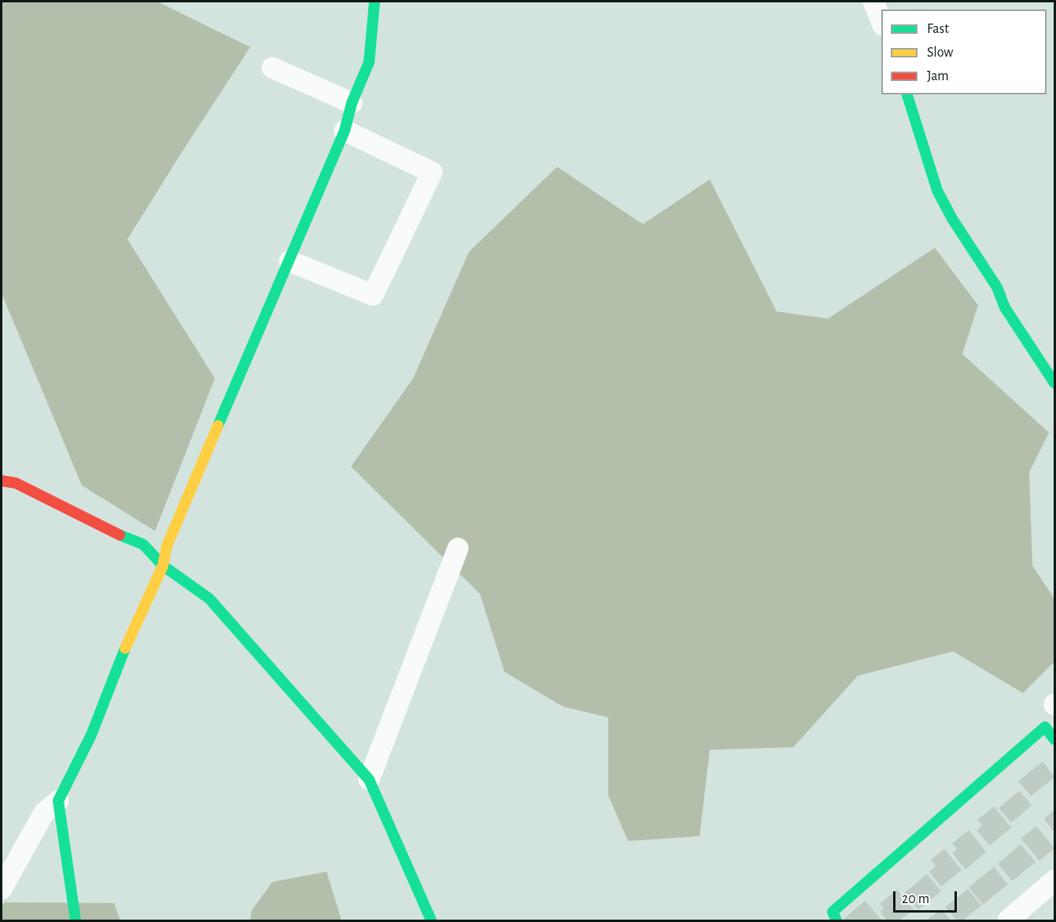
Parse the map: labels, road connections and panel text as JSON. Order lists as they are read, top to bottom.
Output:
{
  "legend": ["Fast", "Slow", "Jam"],
  "scale_bar": "20 m"
}
